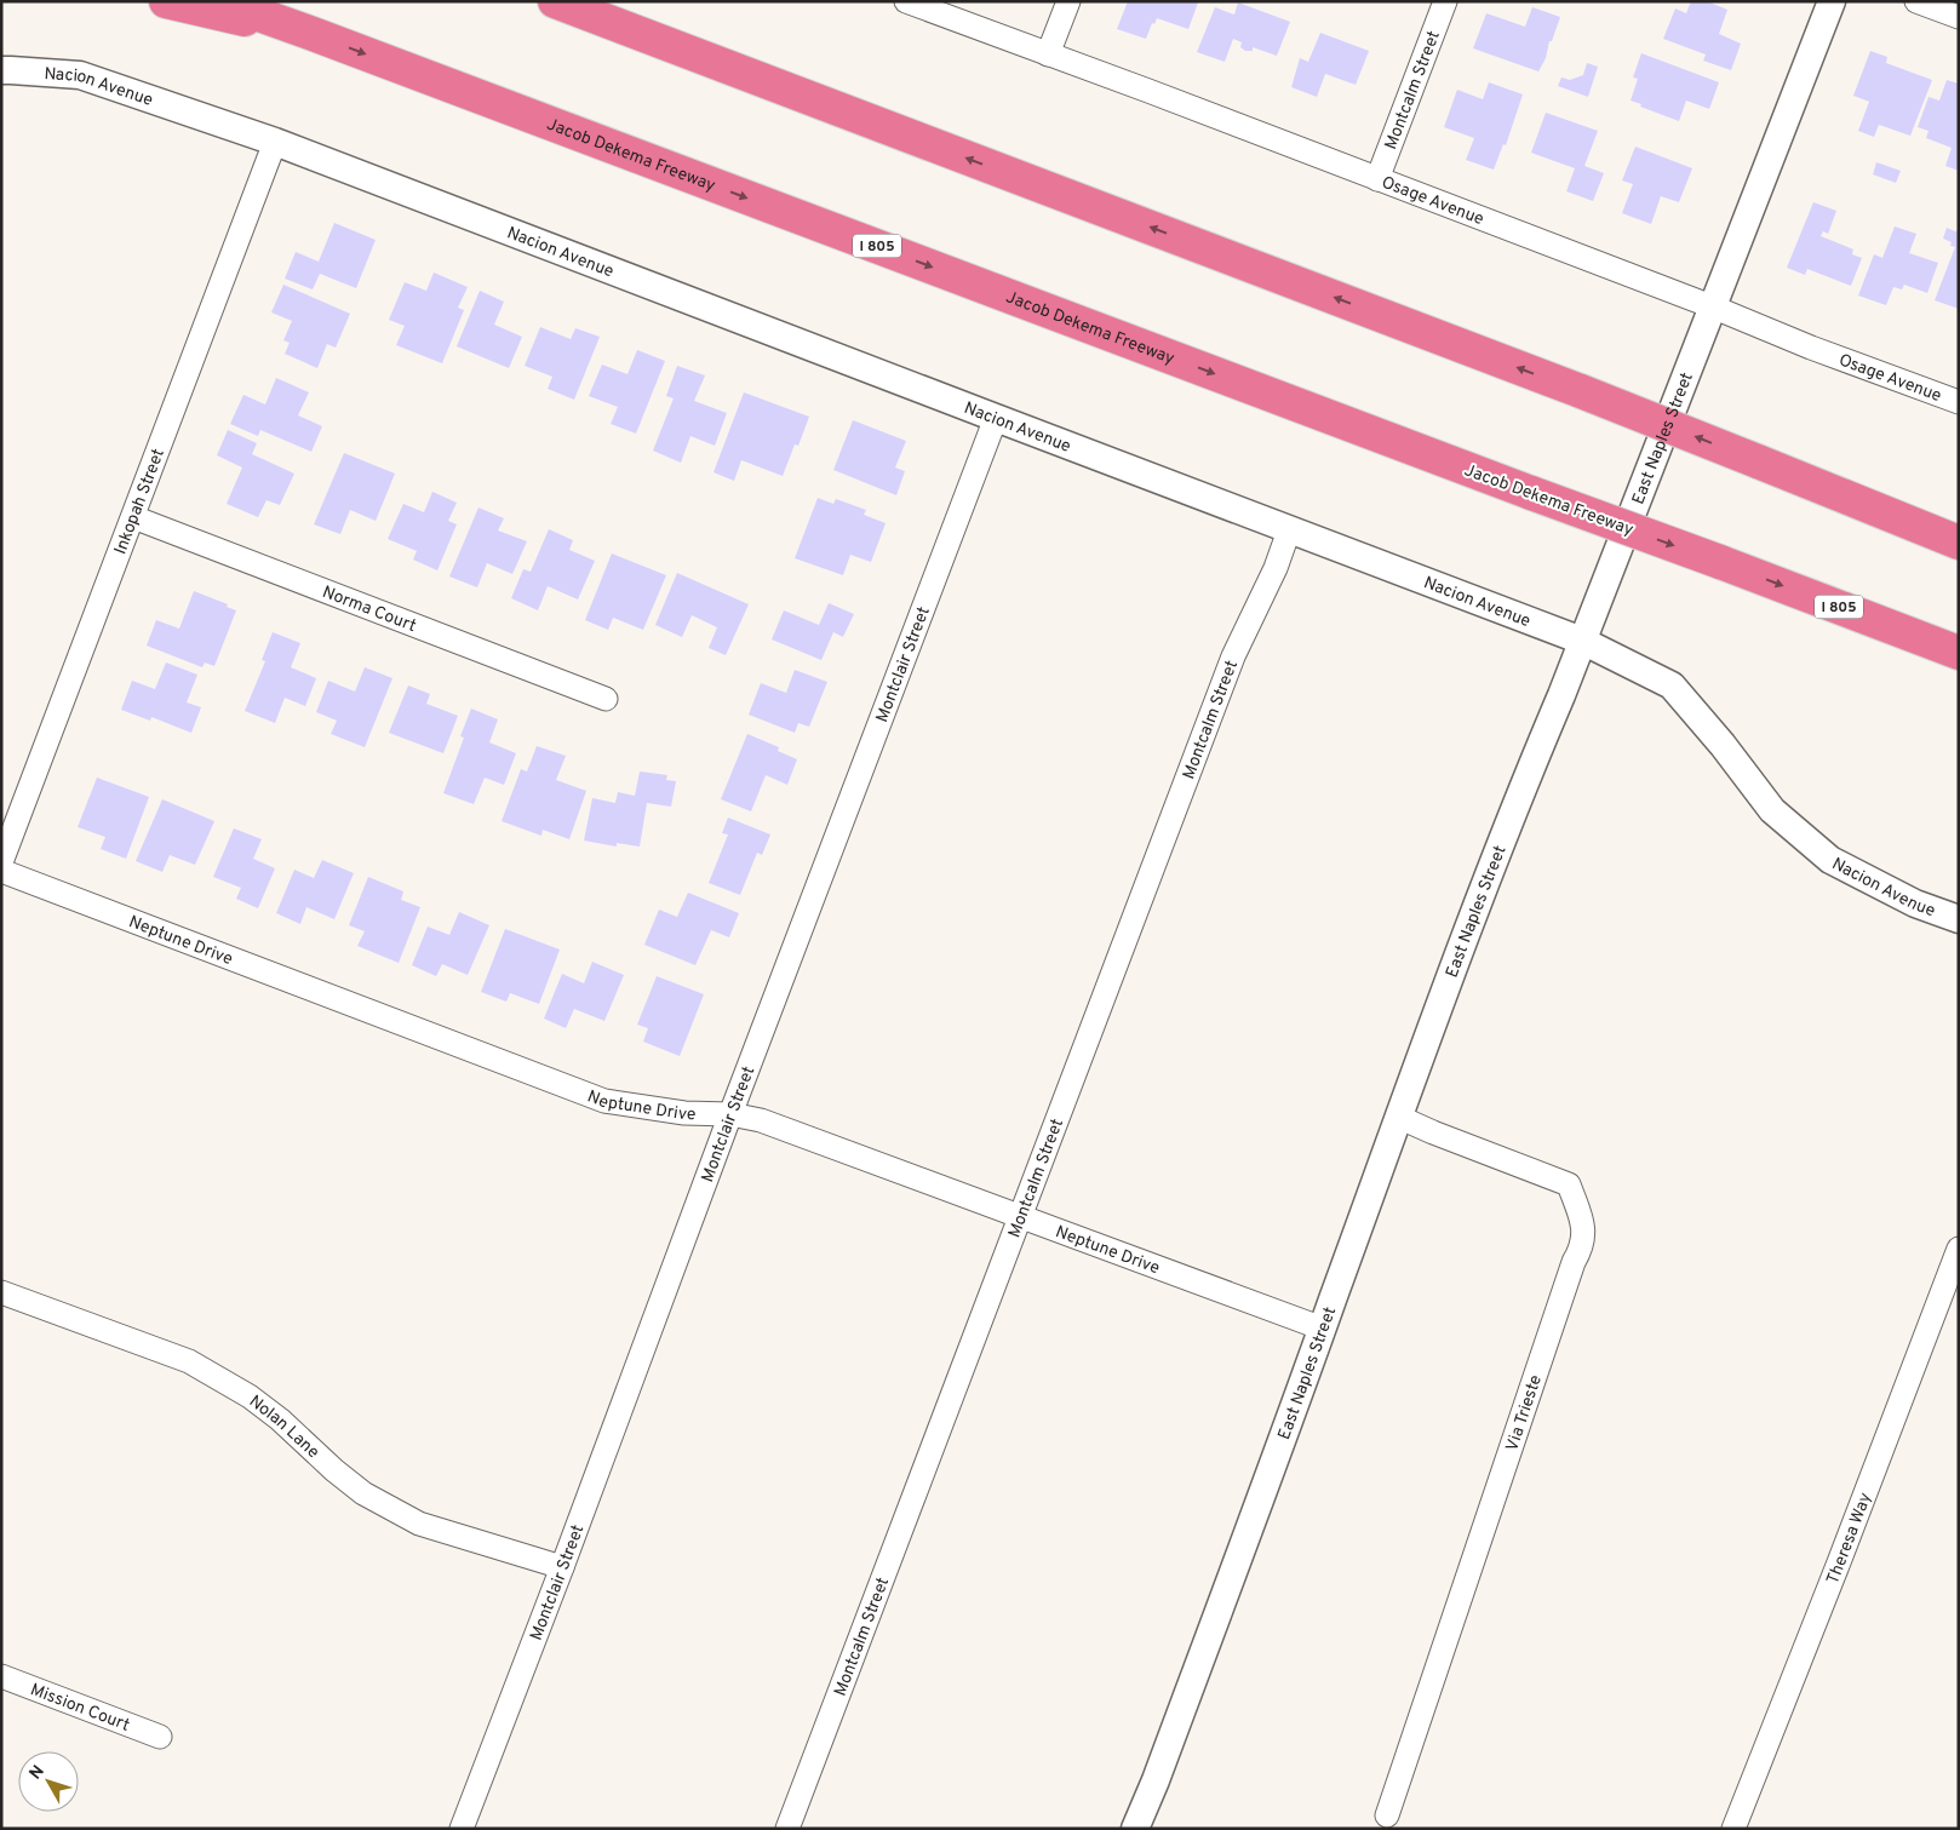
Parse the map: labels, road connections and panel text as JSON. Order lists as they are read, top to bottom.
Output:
{
  "streets": {
    "highway": ["Jacob Dekema Freeway", "I 805"],
    "street": [
      "Nacion Avenue",
      "Montcalm Street",
      "Osage Avenue",
      "East Naples Street",
      "Inkopah Street",
      "Norma Court",
      "Montclair Street",
      "Neptune Drive",
      "Via Trieste",
      "Nolan Lane",
      "Theresa Way",
      "Mission Court"
    ]
  },
  "crossings": [
    ["Nacion Avenue", "Montcalm Street"],
    ["Nacion Avenue", "East Naples Street"],
    ["Nacion Avenue", "Inkopah Street"],
    ["Nacion Avenue", "Montclair Street"],
    ["Montcalm Street", "Osage Avenue"],
    ["Montcalm Street", "Neptune Drive"],
    ["Osage Avenue", "East Naples Street"],
    ["East Naples Street", "Neptune Drive"],
    ["East Naples Street", "Via Trieste"],
    ["Inkopah Street", "Norma Court"],
    ["Montclair Street", "Neptune Drive"],
    ["Montclair Street", "Nolan Lane"]
  ],
  "north": "top left"
}
